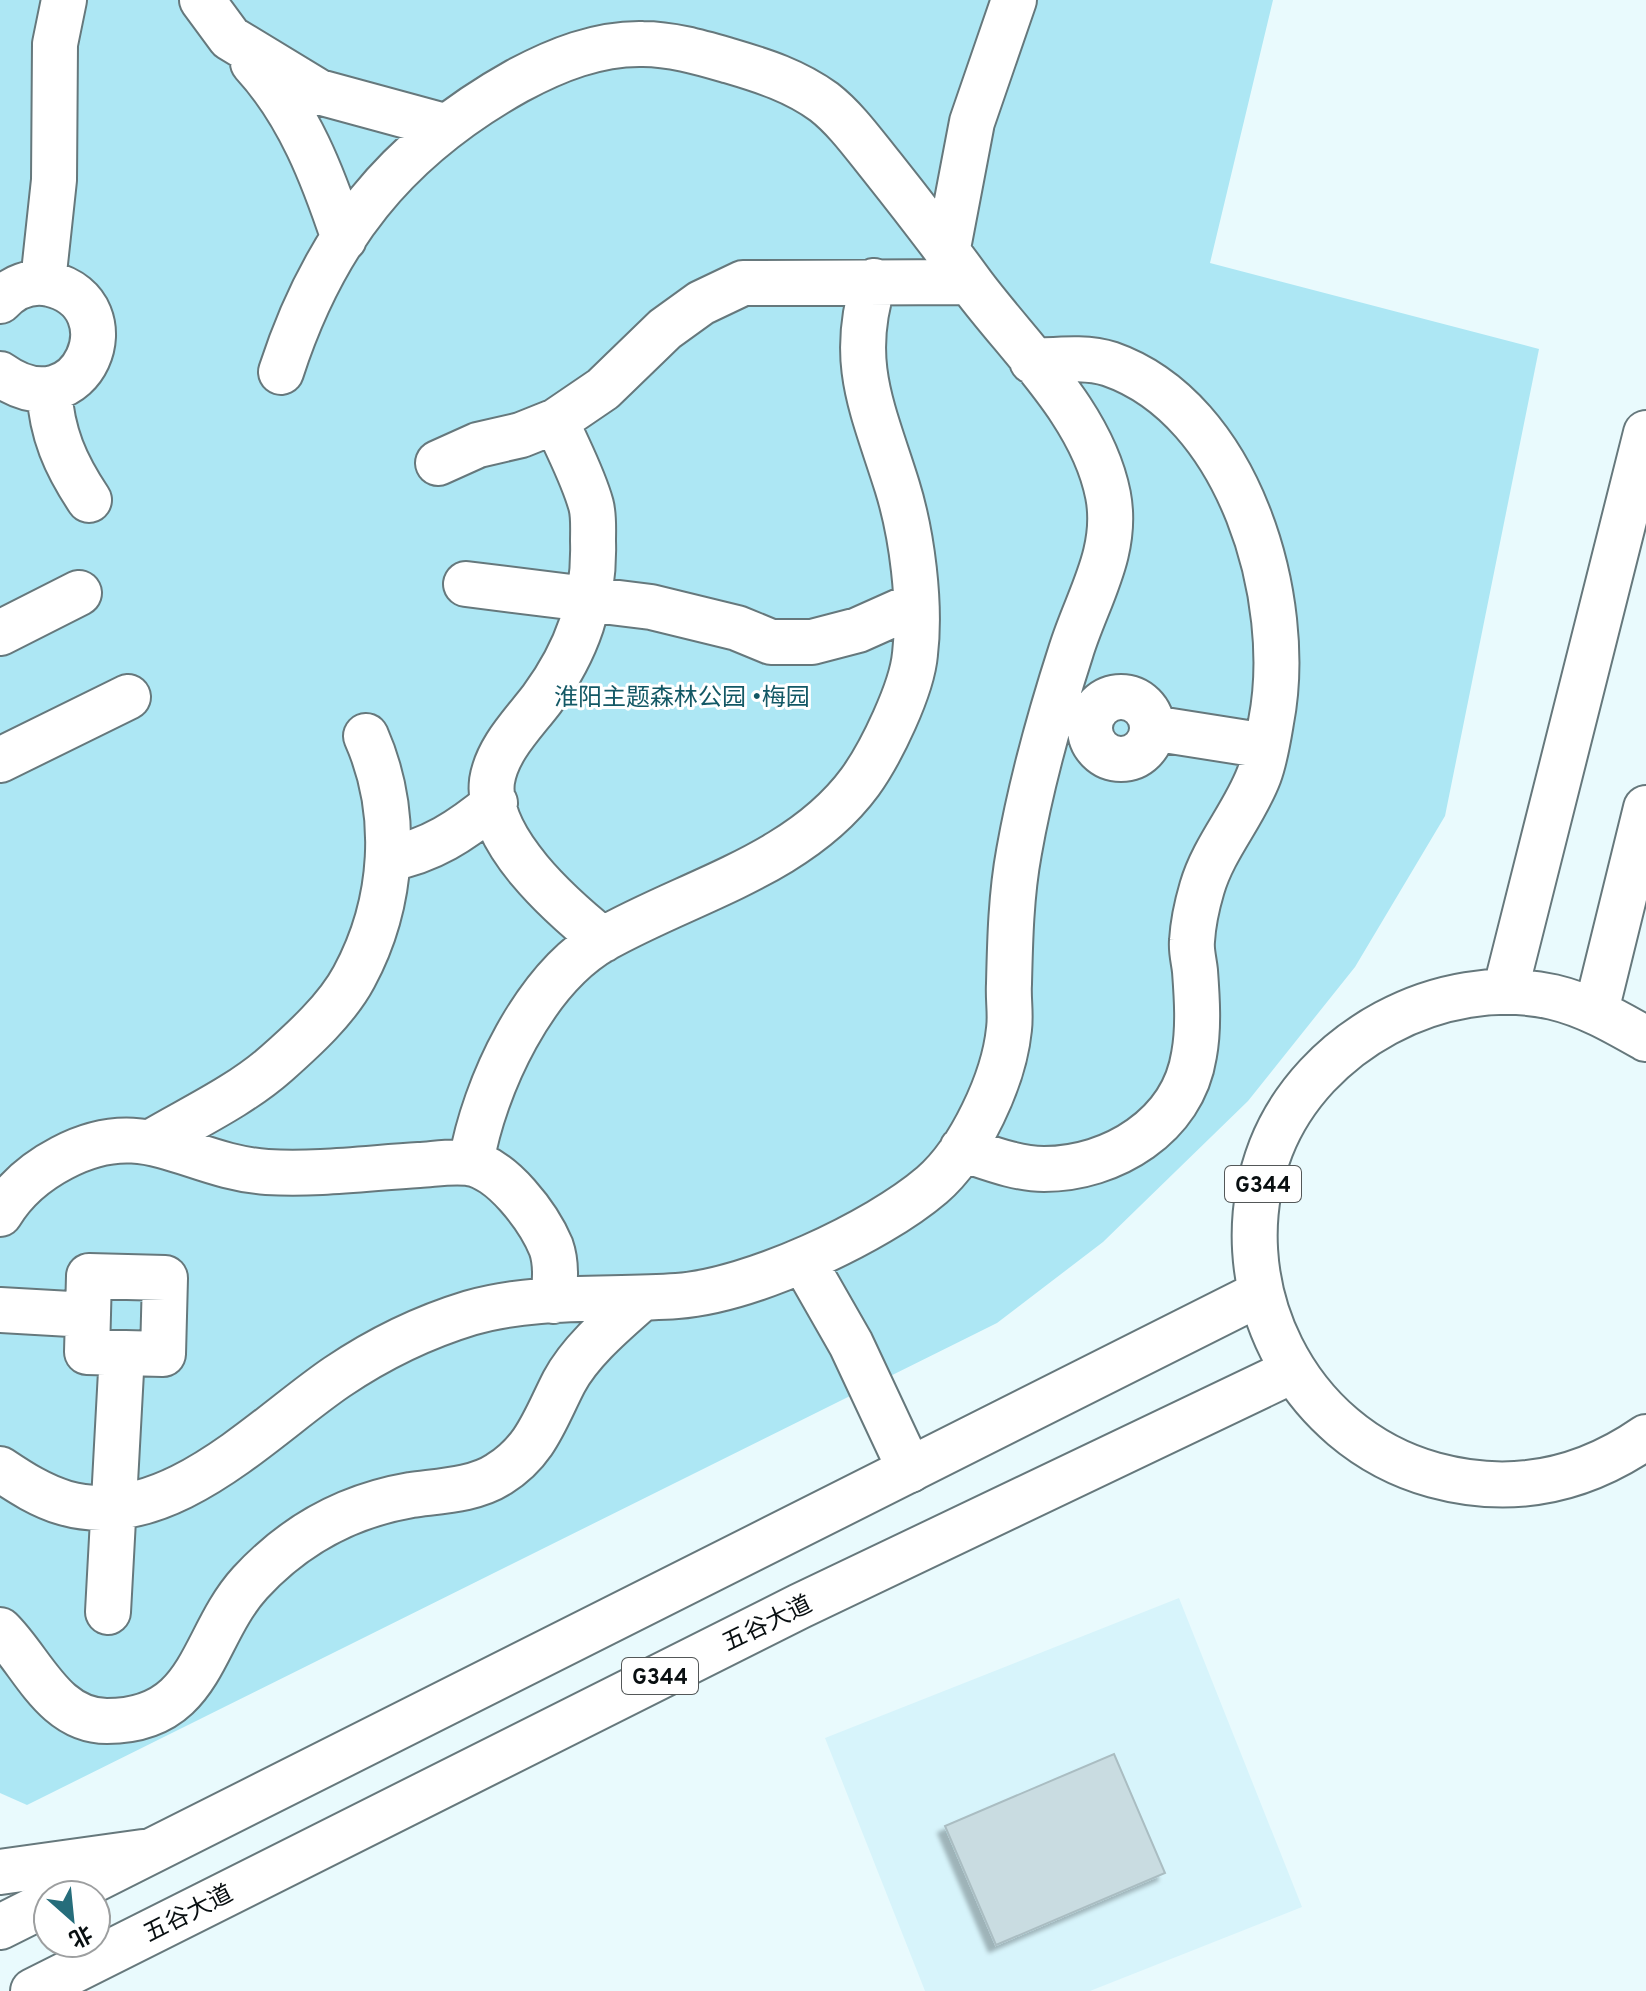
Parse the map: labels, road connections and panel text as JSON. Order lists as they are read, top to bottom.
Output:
{
  "streets": {
    "main road": ["G344", "五谷大道"]
  },
  "crossings": [
    ["G344", "五谷大道"]
  ],
  "parks": ["淮阳主题森林公园 •梅园"],
  "north": "bottom right"
}
